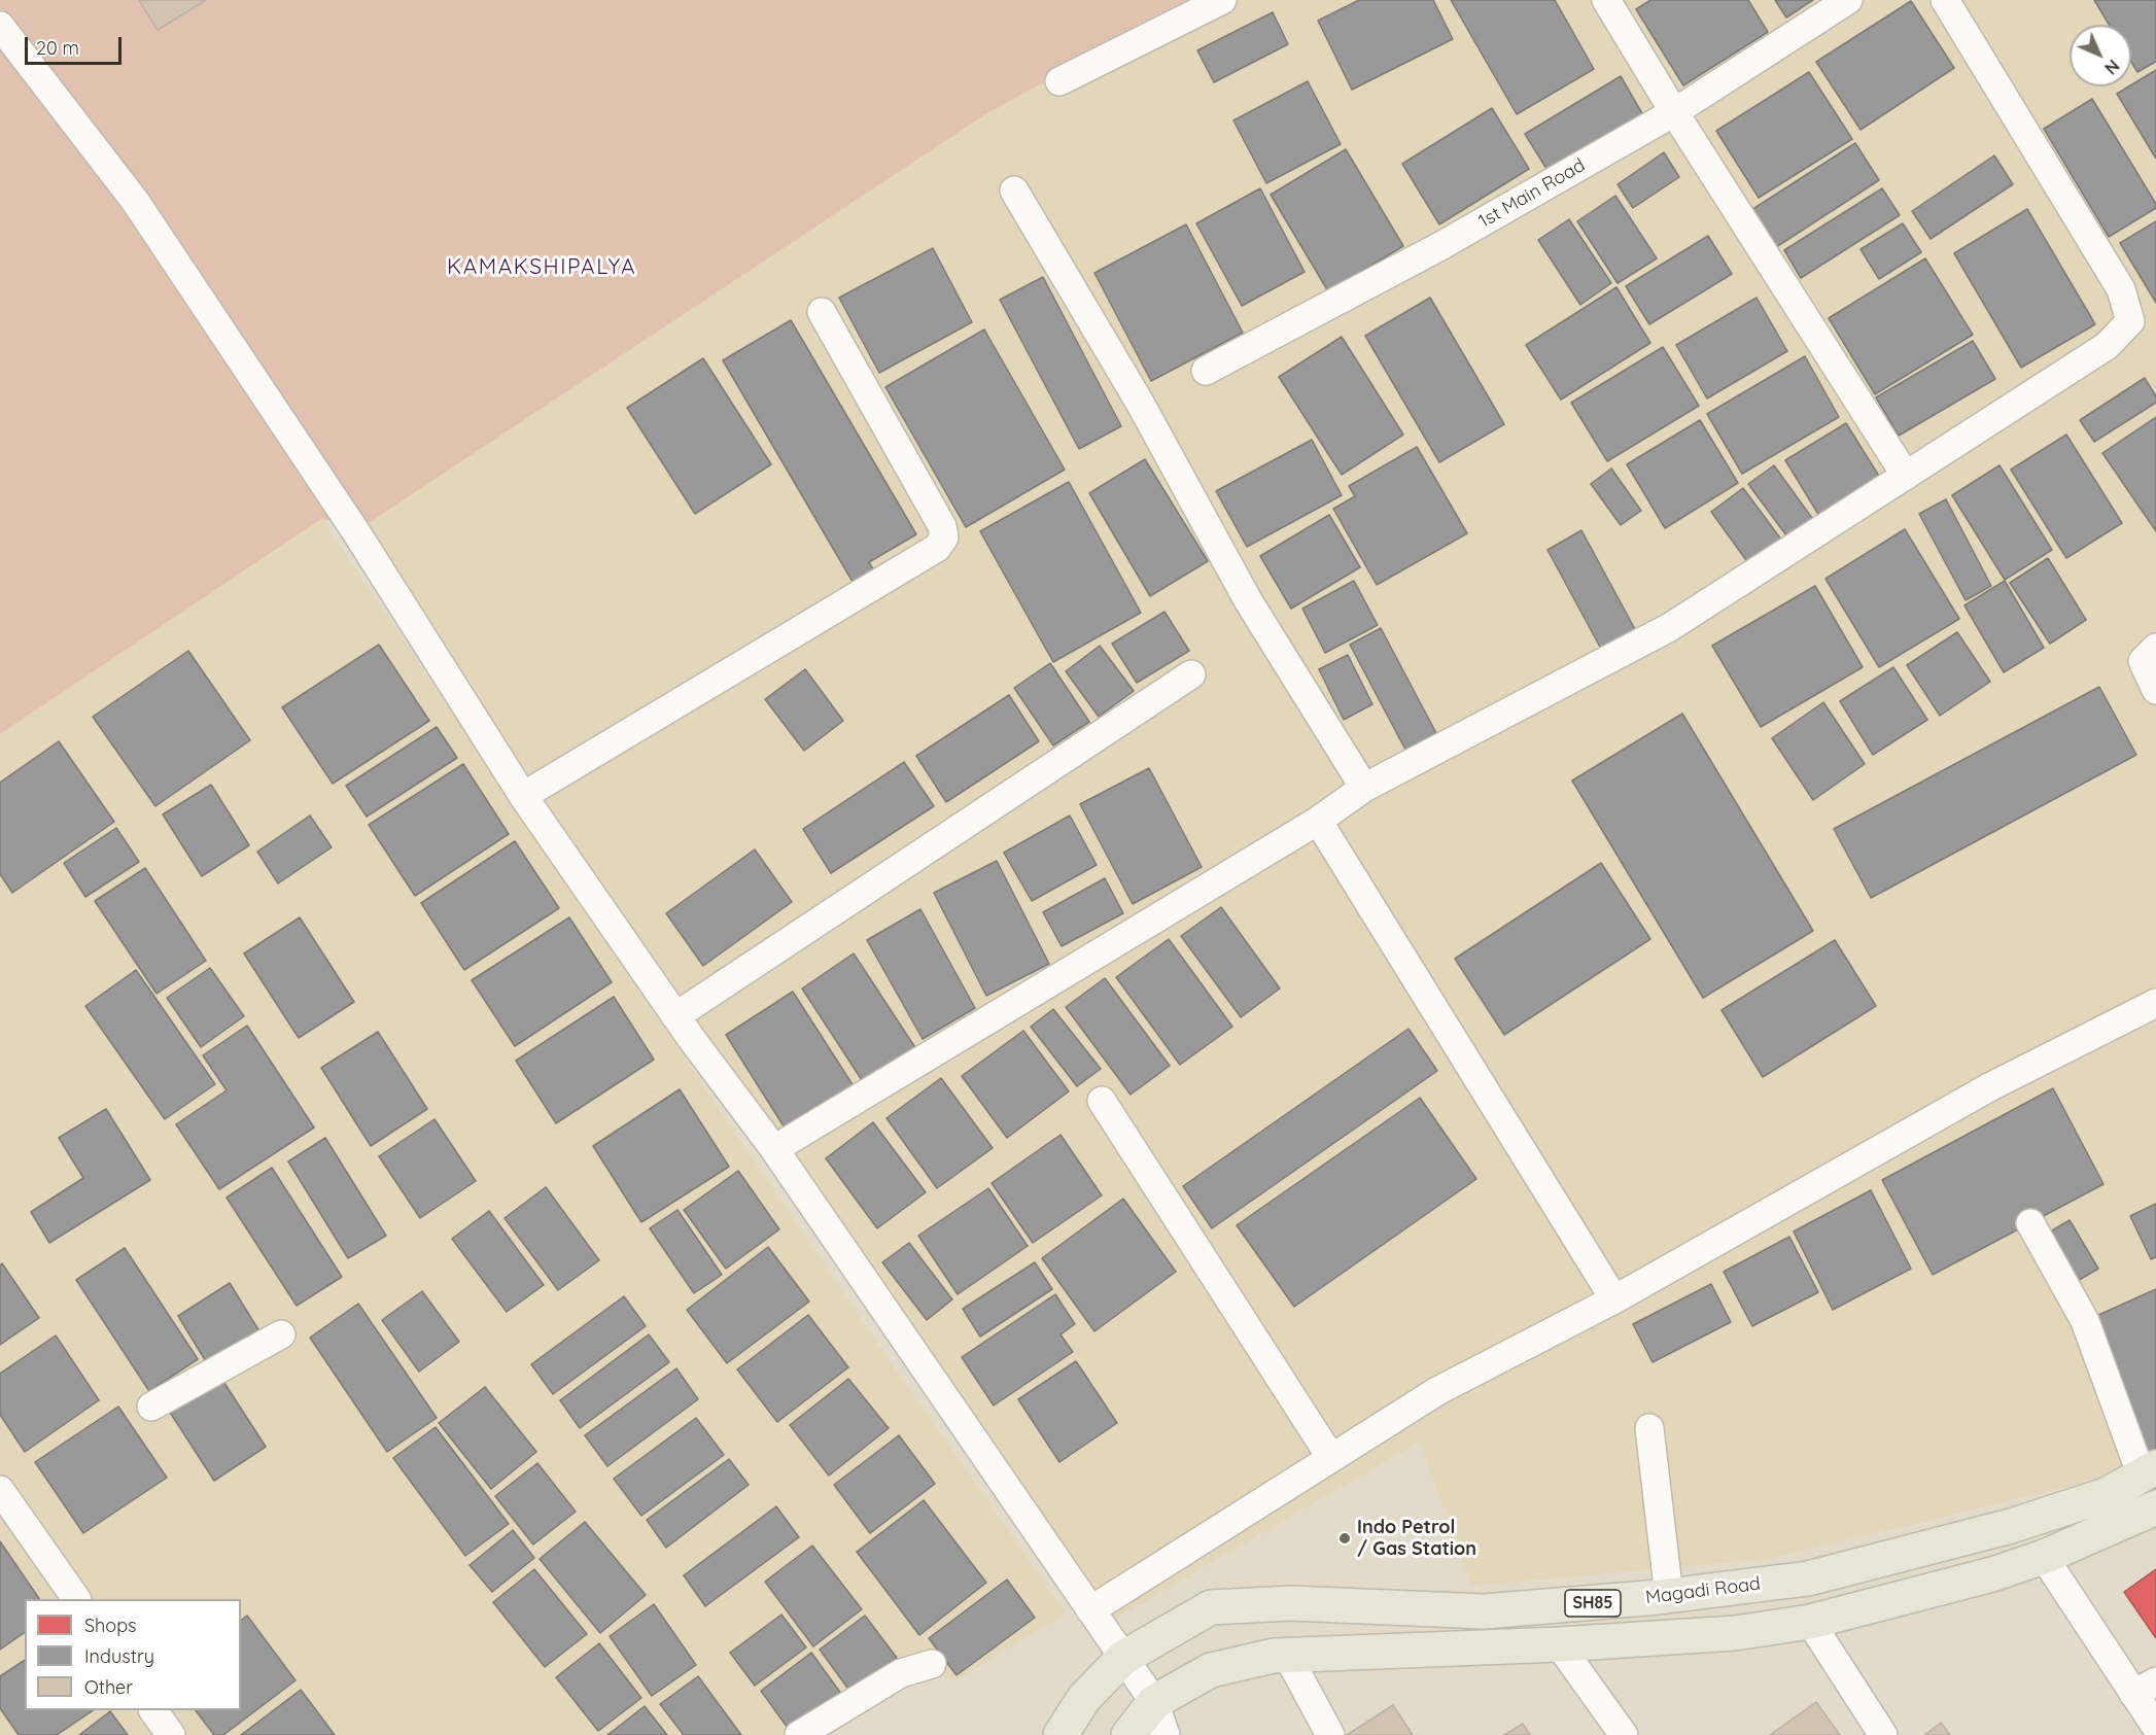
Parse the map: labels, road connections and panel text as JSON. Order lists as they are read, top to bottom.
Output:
{
  "streets": {
    "main road": ["Magadi Road", "SH85"],
    "street": ["1st Main Road"]
  },
  "districts": ["KAMAKSHIPALYA"],
  "places": ["Indo Petrol / Gas Station"],
  "legend": ["Shops", "Industry", "Other"],
  "scale_bar": "20 m",
  "north": "bottom right"
}
